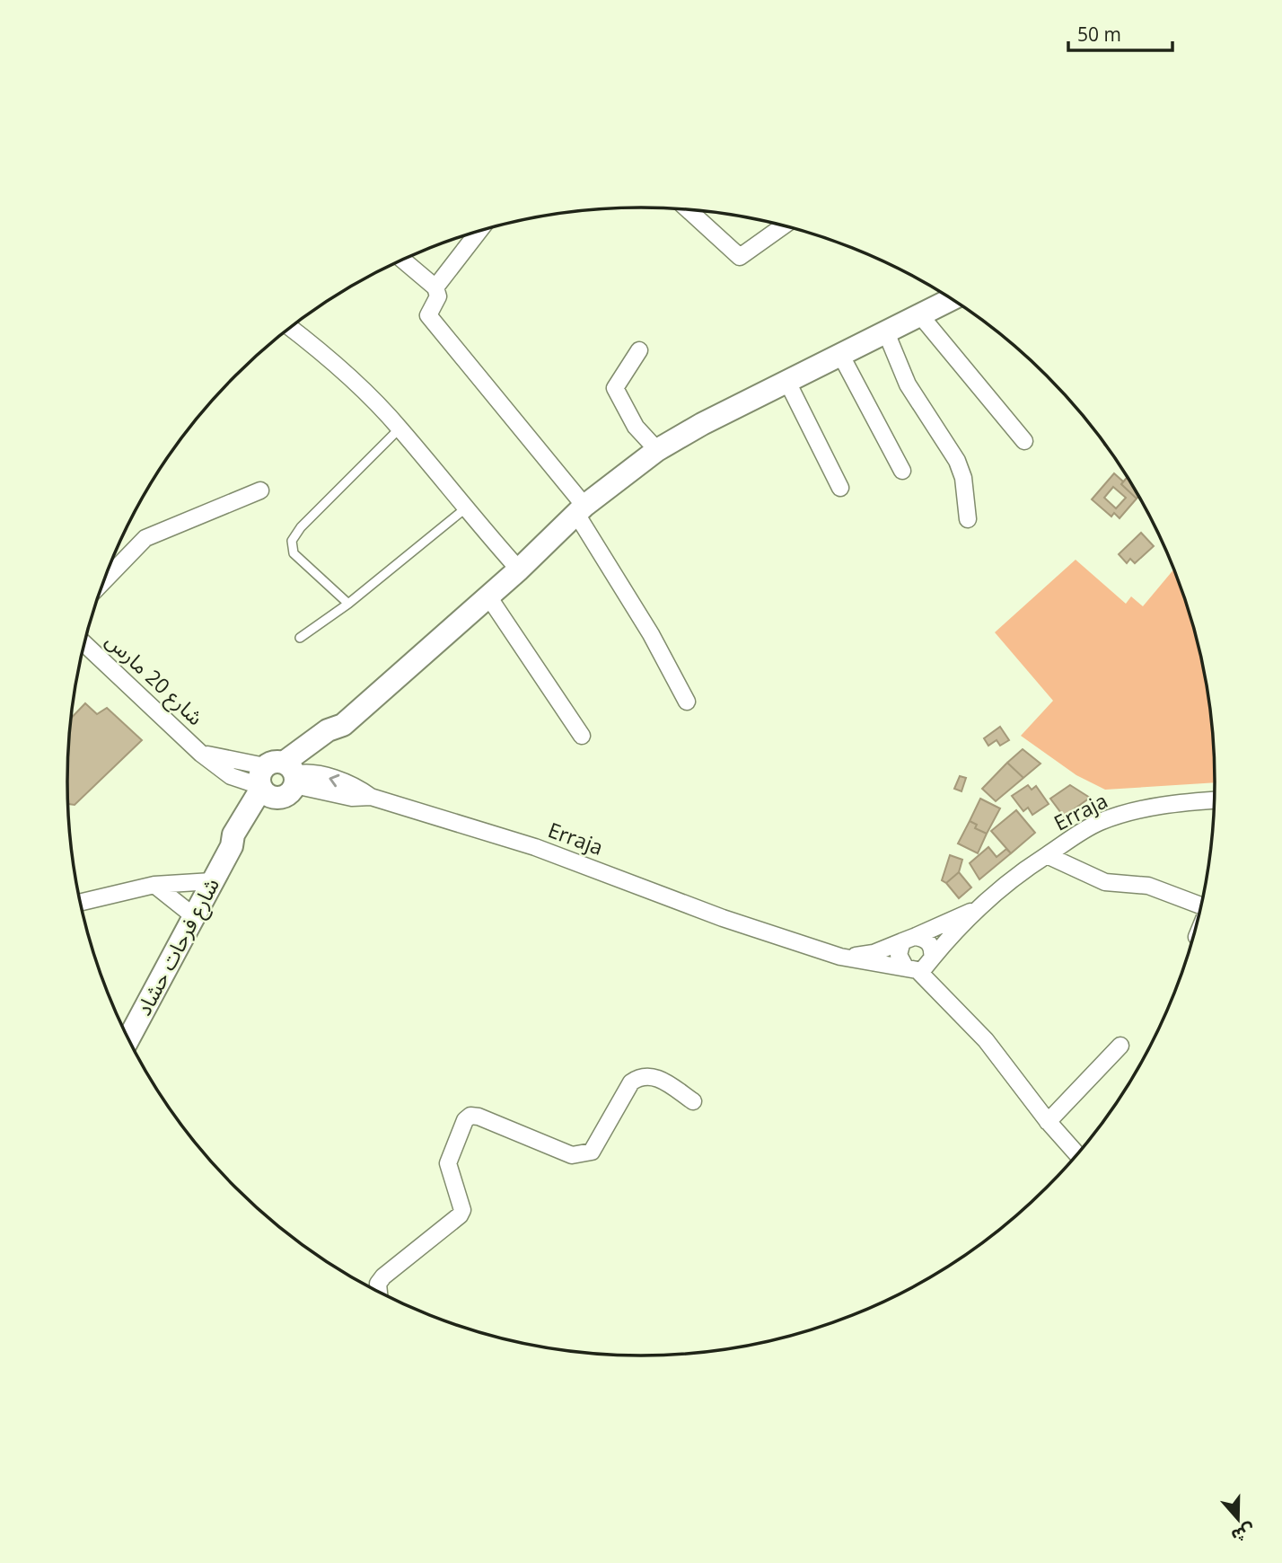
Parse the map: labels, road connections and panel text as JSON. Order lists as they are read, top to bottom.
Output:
{
  "streets": {
    "main road": ["شارع فرحات حشاد"],
    "street": ["شارع 20 مارس", "Erraja"]
  },
  "crossings": [
    ["شارع 20 مارس", "Erraja"],
    ["شارع 20 مارس", "شارع فرحات حشاد"]
  ],
  "scale_bar": "50 m",
  "north": "bottom"
}
